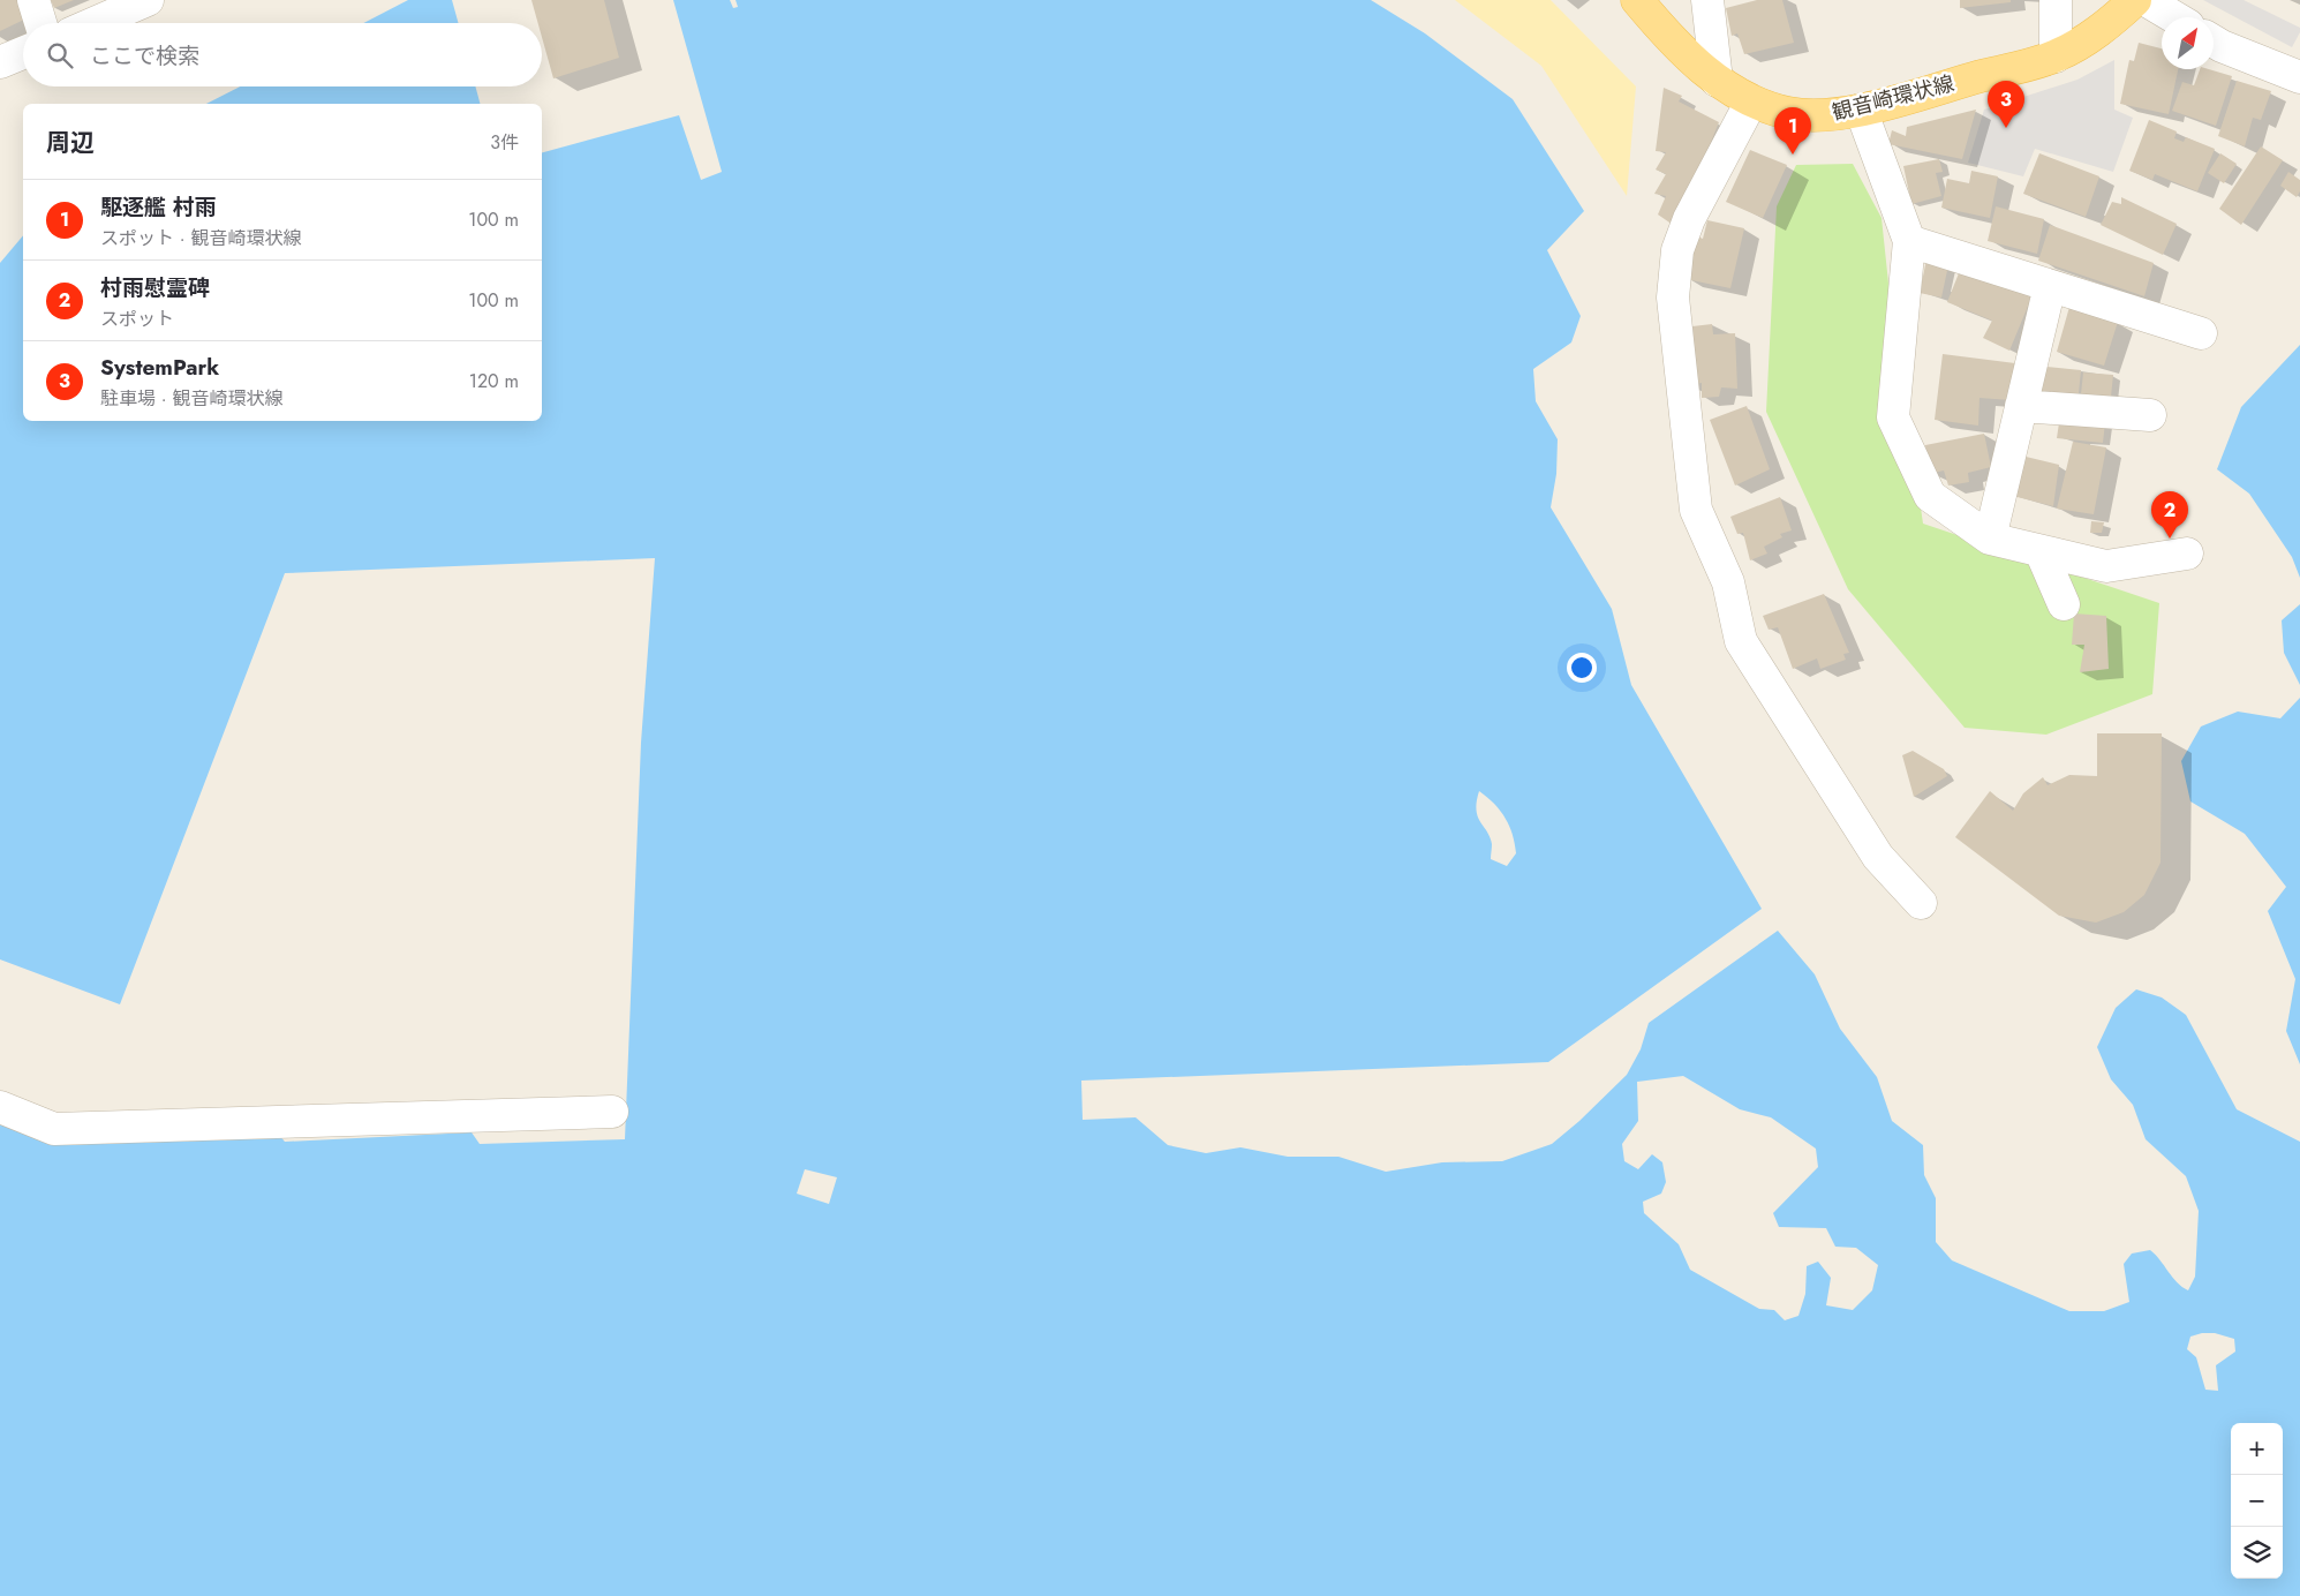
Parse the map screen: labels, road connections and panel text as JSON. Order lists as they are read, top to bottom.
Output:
{
  "streets": {
    "main road": ["観音崎環状線"]
  },
  "north": "top right",
  "page": {
    "search": "ここで検索",
    "pins": ["3", "1", "2"],
    "heading": ["周辺", "3件"],
    "list": [
      {
        "mark": "1",
        "name": "駆逐艦 村雨",
        "note": "スポット · 観音崎環状線",
        "value": "100 m"
      },
      {
        "mark": "2",
        "name": "村雨慰霊碑",
        "note": "スポット",
        "value": "100 m"
      },
      {
        "mark": "3",
        "name": "SystemPark",
        "note": "駐車場 · 観音崎環状線",
        "value": "120 m"
      }
    ],
    "map_buttons": ["+", "−"]
  }
}
